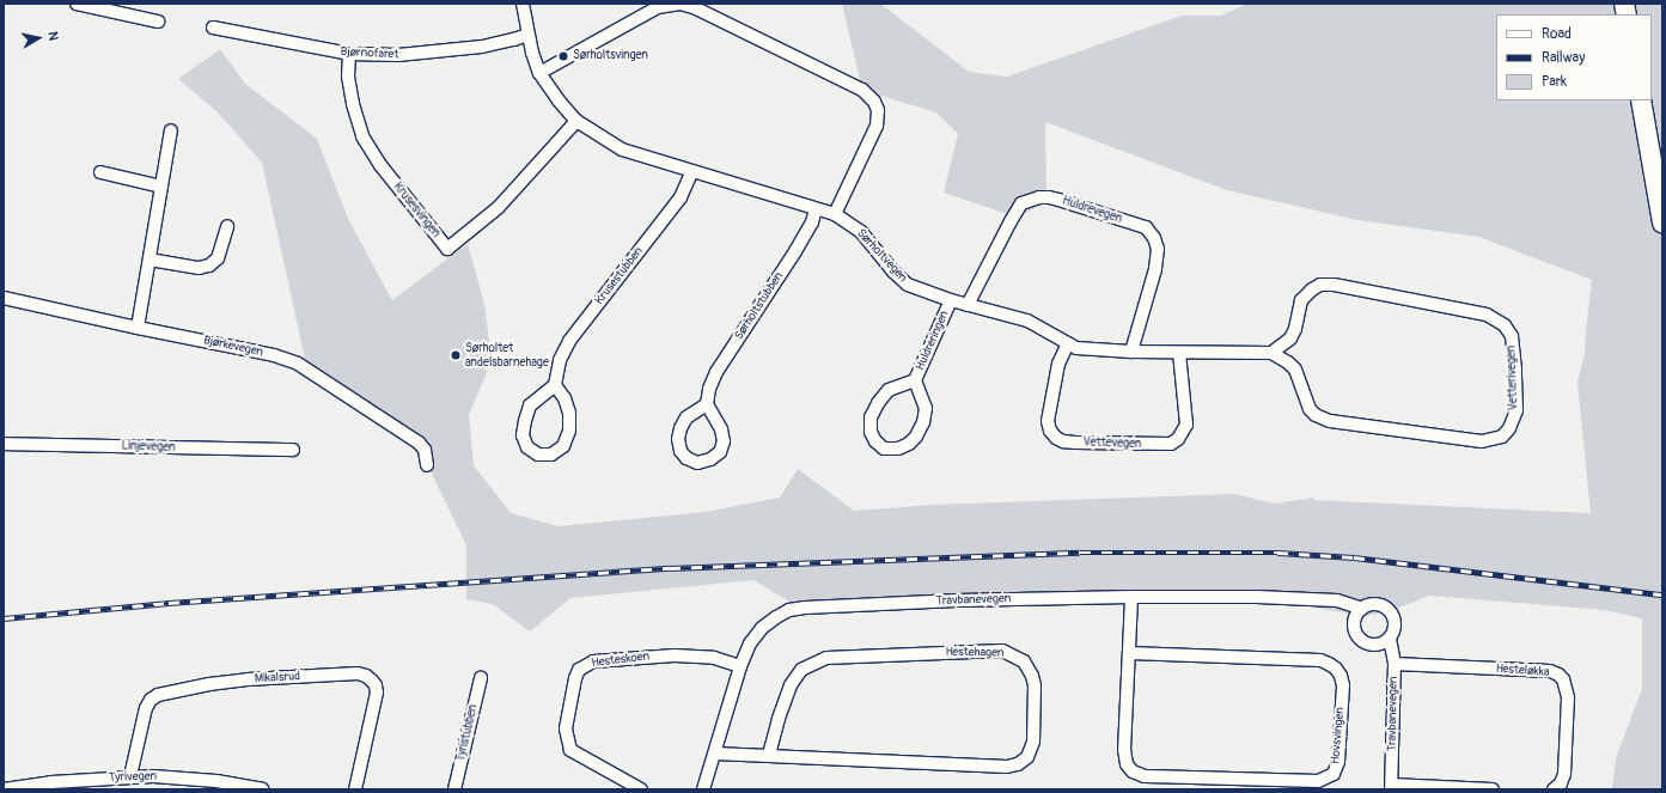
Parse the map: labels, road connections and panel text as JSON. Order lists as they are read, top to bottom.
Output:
{
  "streets": {
    "street": [
      "Bjørnofaret",
      "Krusesvingen",
      "Huldrevegen",
      "Sørholtvegen",
      "Krusestubben",
      "Sørholtstubben",
      "Huldreringen",
      "Bjørkevegen",
      "Vetterivegen",
      "Vettevegen",
      "Linjevegen",
      "Travbanevegen",
      "Hestehagen",
      "Hesteskoen",
      "Hesteløkka",
      "Mikalsrud",
      "Tyristubben",
      "Hovsvingen",
      "Tyrivegen"
    ]
  },
  "crossings": [
    ["Bjørnofaret", "Krusesvingen"],
    ["Bjørnofaret", "Sørholtvegen"],
    ["Krusesvingen", "Sørholtvegen"],
    ["Huldrevegen", "Sørholtvegen"],
    ["Sørholtvegen", "Krusestubben"],
    ["Sørholtvegen", "Sørholtstubben"],
    ["Sørholtvegen", "Huldreringen"],
    ["Sørholtvegen", "Vetterivegen"],
    ["Sørholtvegen", "Vettevegen"],
    ["Travbanevegen", "Hestehagen"],
    ["Travbanevegen", "Hesteskoen"],
    ["Travbanevegen", "Hesteløkka"],
    ["Travbanevegen", "Hovsvingen"],
    ["Mikalsrud", "Tyrivegen"]
  ],
  "places": ["Sørholtsvingen", "Sørholtet andelsbarnehage"],
  "legend": ["Road", "Railway", "Park"],
  "north": "right"
}
